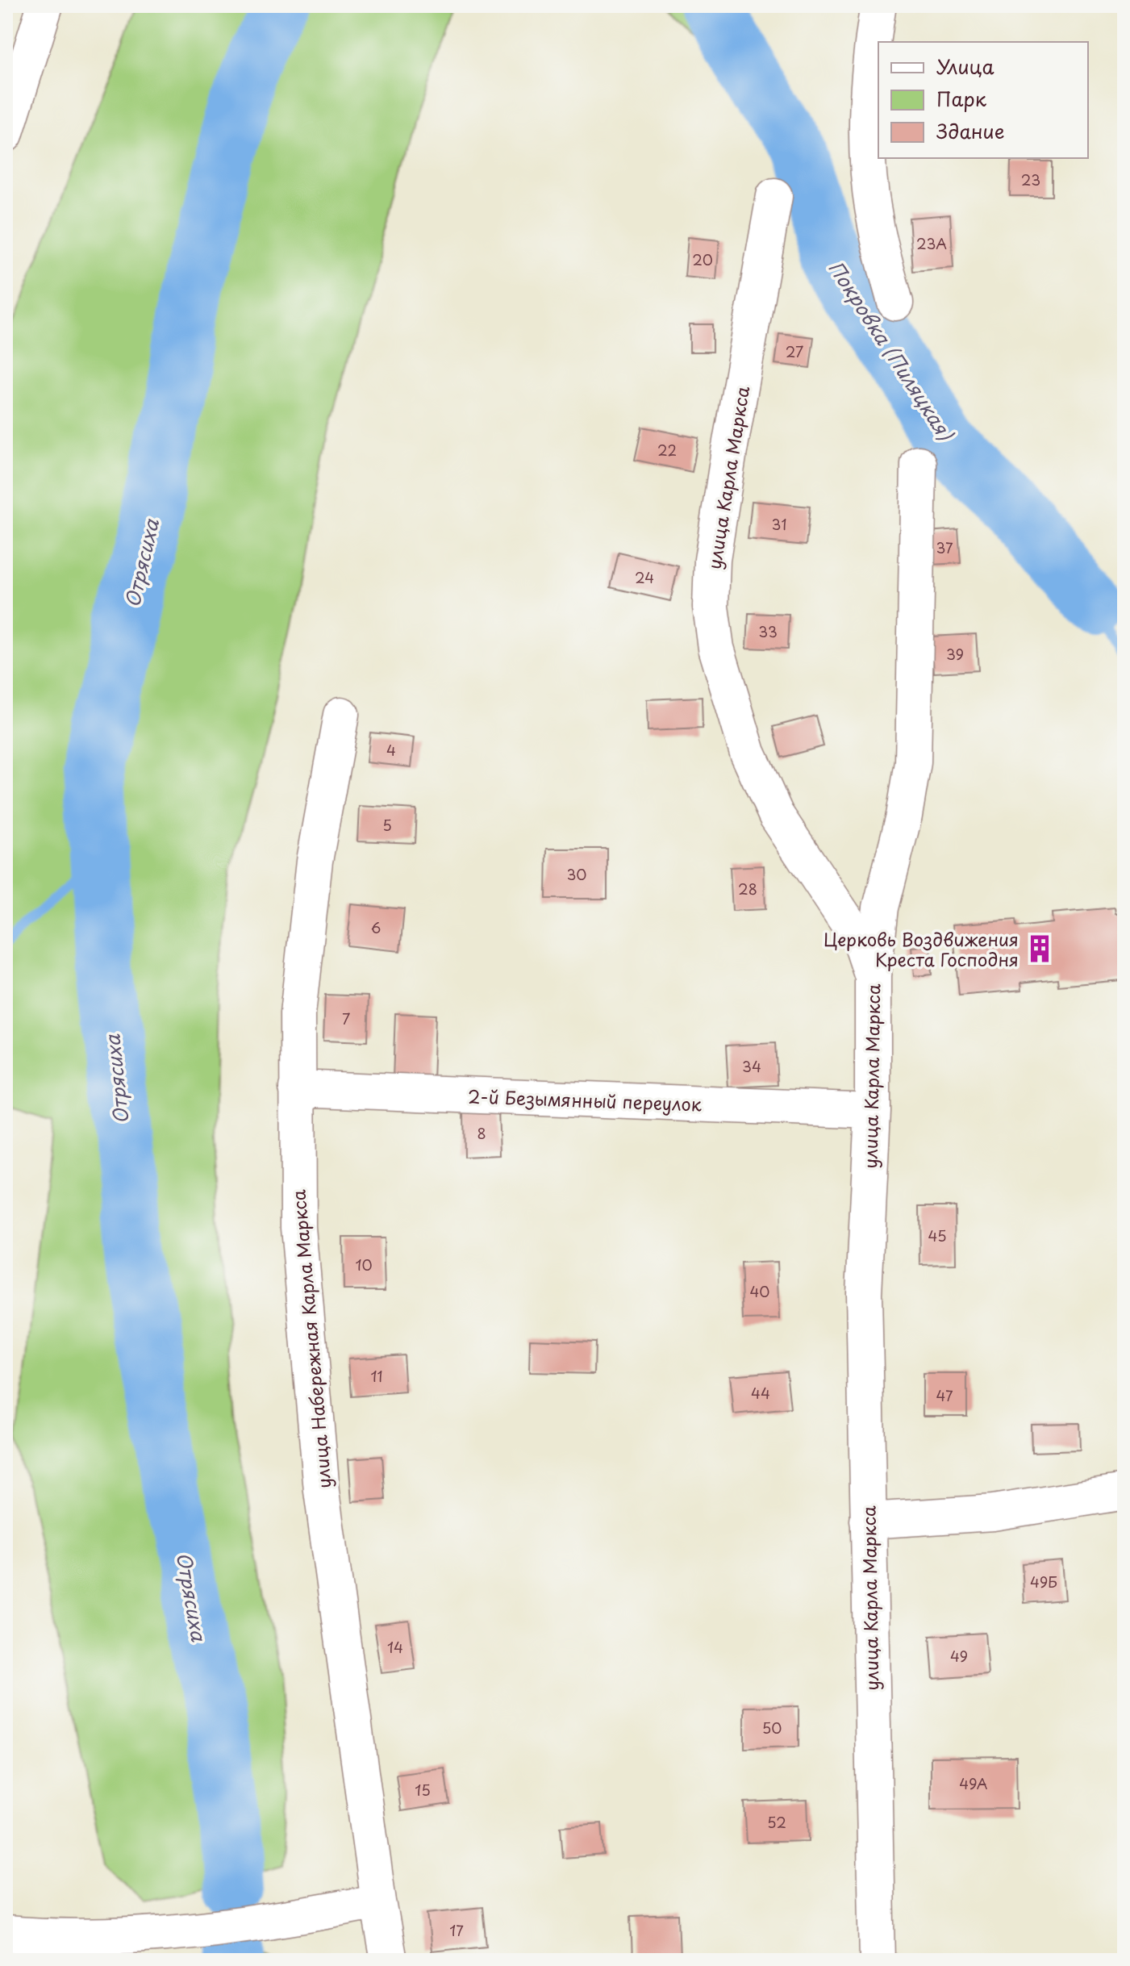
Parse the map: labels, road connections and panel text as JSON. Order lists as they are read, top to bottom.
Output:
{
  "streets": {
    "street": ["улица Карла Маркса", "2-й Безымянный переулок", "улица Набережная Карла Маркса"]
  },
  "crossings": [
    ["улица Карла Маркса", "2-й Безымянный переулок"],
    ["2-й Безымянный переулок", "улица Набережная Карла Маркса"]
  ],
  "water": ["Покровка (Пиляцкая)", "Отрясиха"],
  "places": {
    "building": ["Церковь Воздвижения Креста Господня"]
  },
  "house_numbers": [
    "23",
    "23А",
    "20",
    "27",
    "22",
    "31",
    "37",
    "24",
    "33",
    "39",
    "4",
    "5",
    "30",
    "28",
    "6",
    "7",
    "34",
    "8",
    "45",
    "10",
    "40",
    "11",
    "44",
    "47",
    "49Б",
    "14",
    "49",
    "50",
    "49А",
    "15",
    "52",
    "17"
  ],
  "legend": ["Улица", "Парк", "Здание"]
}
